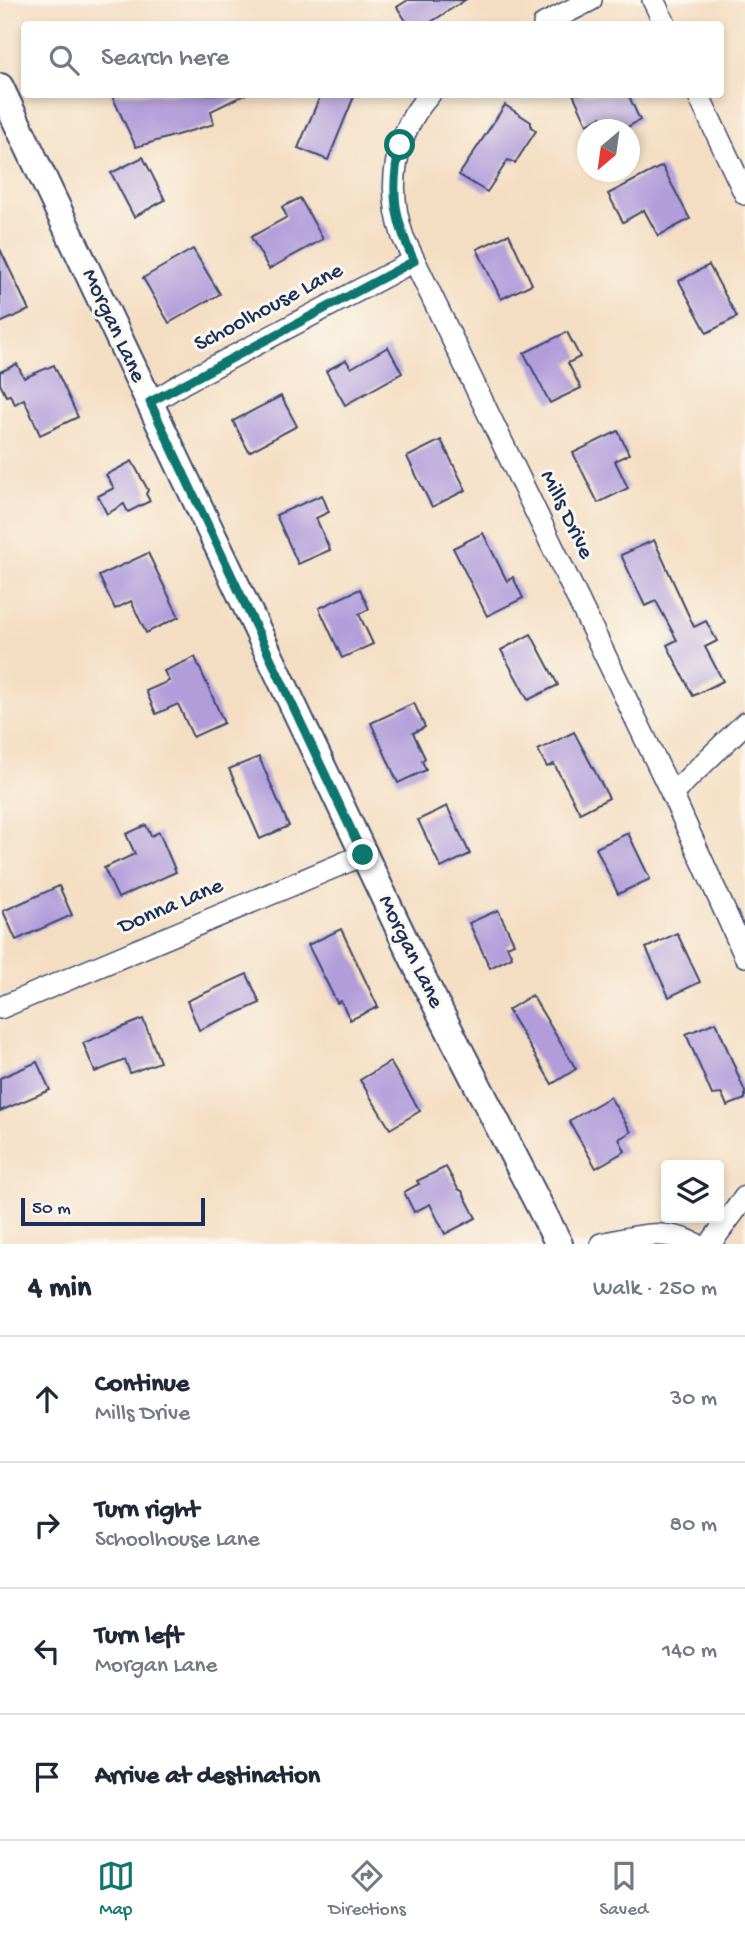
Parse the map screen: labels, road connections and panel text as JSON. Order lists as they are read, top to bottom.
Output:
{
  "streets": {
    "street": [
      "Schoolhouse Lane",
      "Morgan Lane",
      "Mills Drive",
      "Donna Lane"
    ]
  },
  "crossings": [
    ["Schoolhouse Lane", "Morgan Lane"],
    ["Schoolhouse Lane", "Mills Drive"],
    ["Morgan Lane", "Donna Lane"]
  ],
  "scale_bar": "50 m",
  "north": "bottom left",
  "page": {
    "search": "Search here",
    "scale": "50 m",
    "heading": ["4 min", "Walk · 250 m"],
    "list": [
      ["Continue", "Mills Drive", "30 m"],
      ["Turn right", "Schoolhouse Lane", "80 m"],
      ["Turn left", "Morgan Lane", "140 m"],
      "Arrive at destination"
    ],
    "nav": ["Map", "Directions", "Saved"]
  }
}
